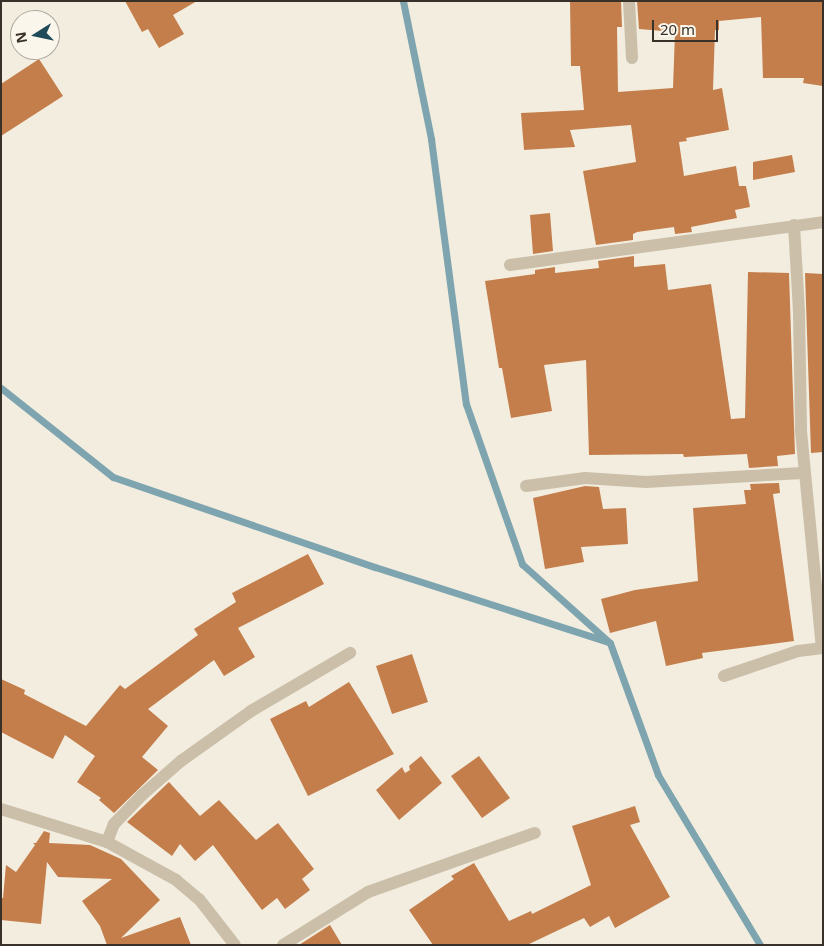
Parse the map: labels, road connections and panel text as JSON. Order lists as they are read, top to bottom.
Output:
{
  "scale_bar": "20 m",
  "north": "left"
}
